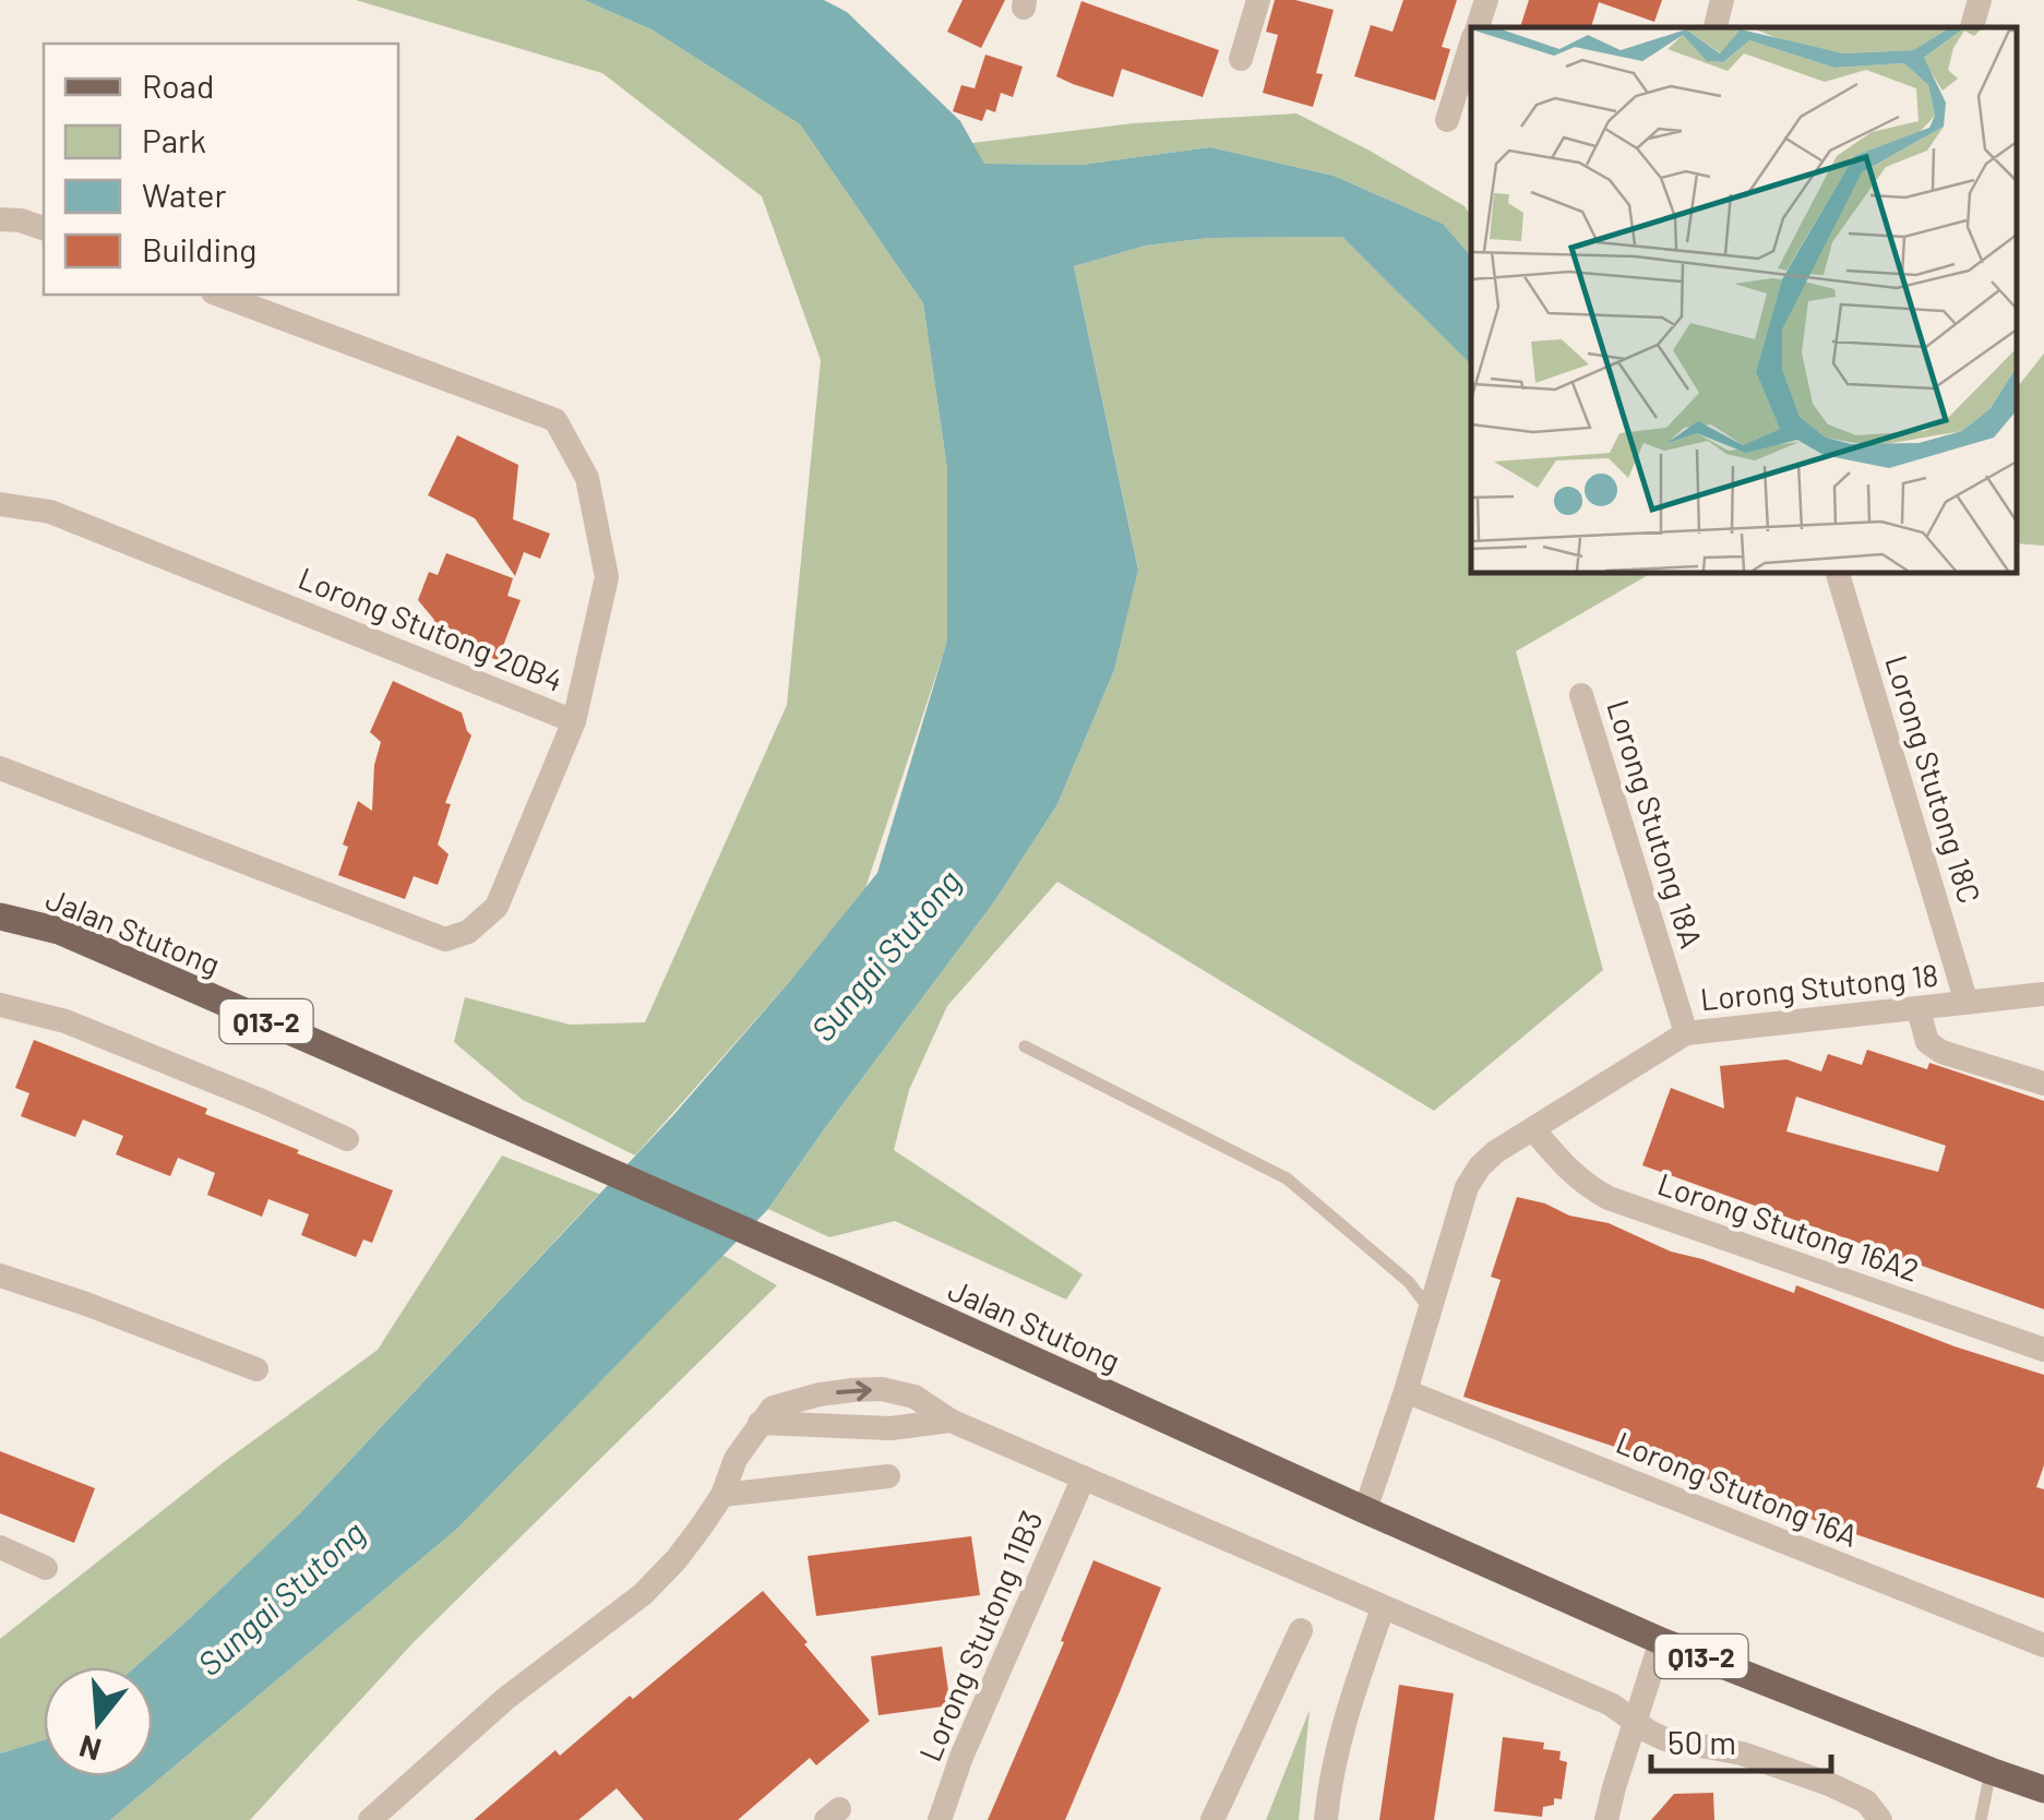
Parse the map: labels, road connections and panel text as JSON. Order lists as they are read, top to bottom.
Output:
{
  "streets": {
    "main road": ["Jalan Stutong", "Q13-2"],
    "street": [
      "Lorong Stutong 20B4",
      "Lorong Stutong 18C",
      "Lorong Stutong 18A",
      "Lorong Stutong 18",
      "Lorong Stutong 16A2",
      "Lorong Stutong 16A",
      "Lorong Stutong 11B3"
    ]
  },
  "crossings": [
    ["Lorong Stutong 18C", "Lorong Stutong 18"],
    ["Lorong Stutong 18A", "Lorong Stutong 18"],
    ["Jalan Stutong", "Lorong Stutong 18"],
    ["Lorong Stutong 18", "Lorong Stutong 16A2"],
    ["Lorong Stutong 18", "Lorong Stutong 16A"]
  ],
  "water": ["Sungai Stutong"],
  "legend": [
    "Road",
    "Park",
    "Water",
    "Building"
  ],
  "scale_bar": "50 m",
  "north": "bottom"
}
